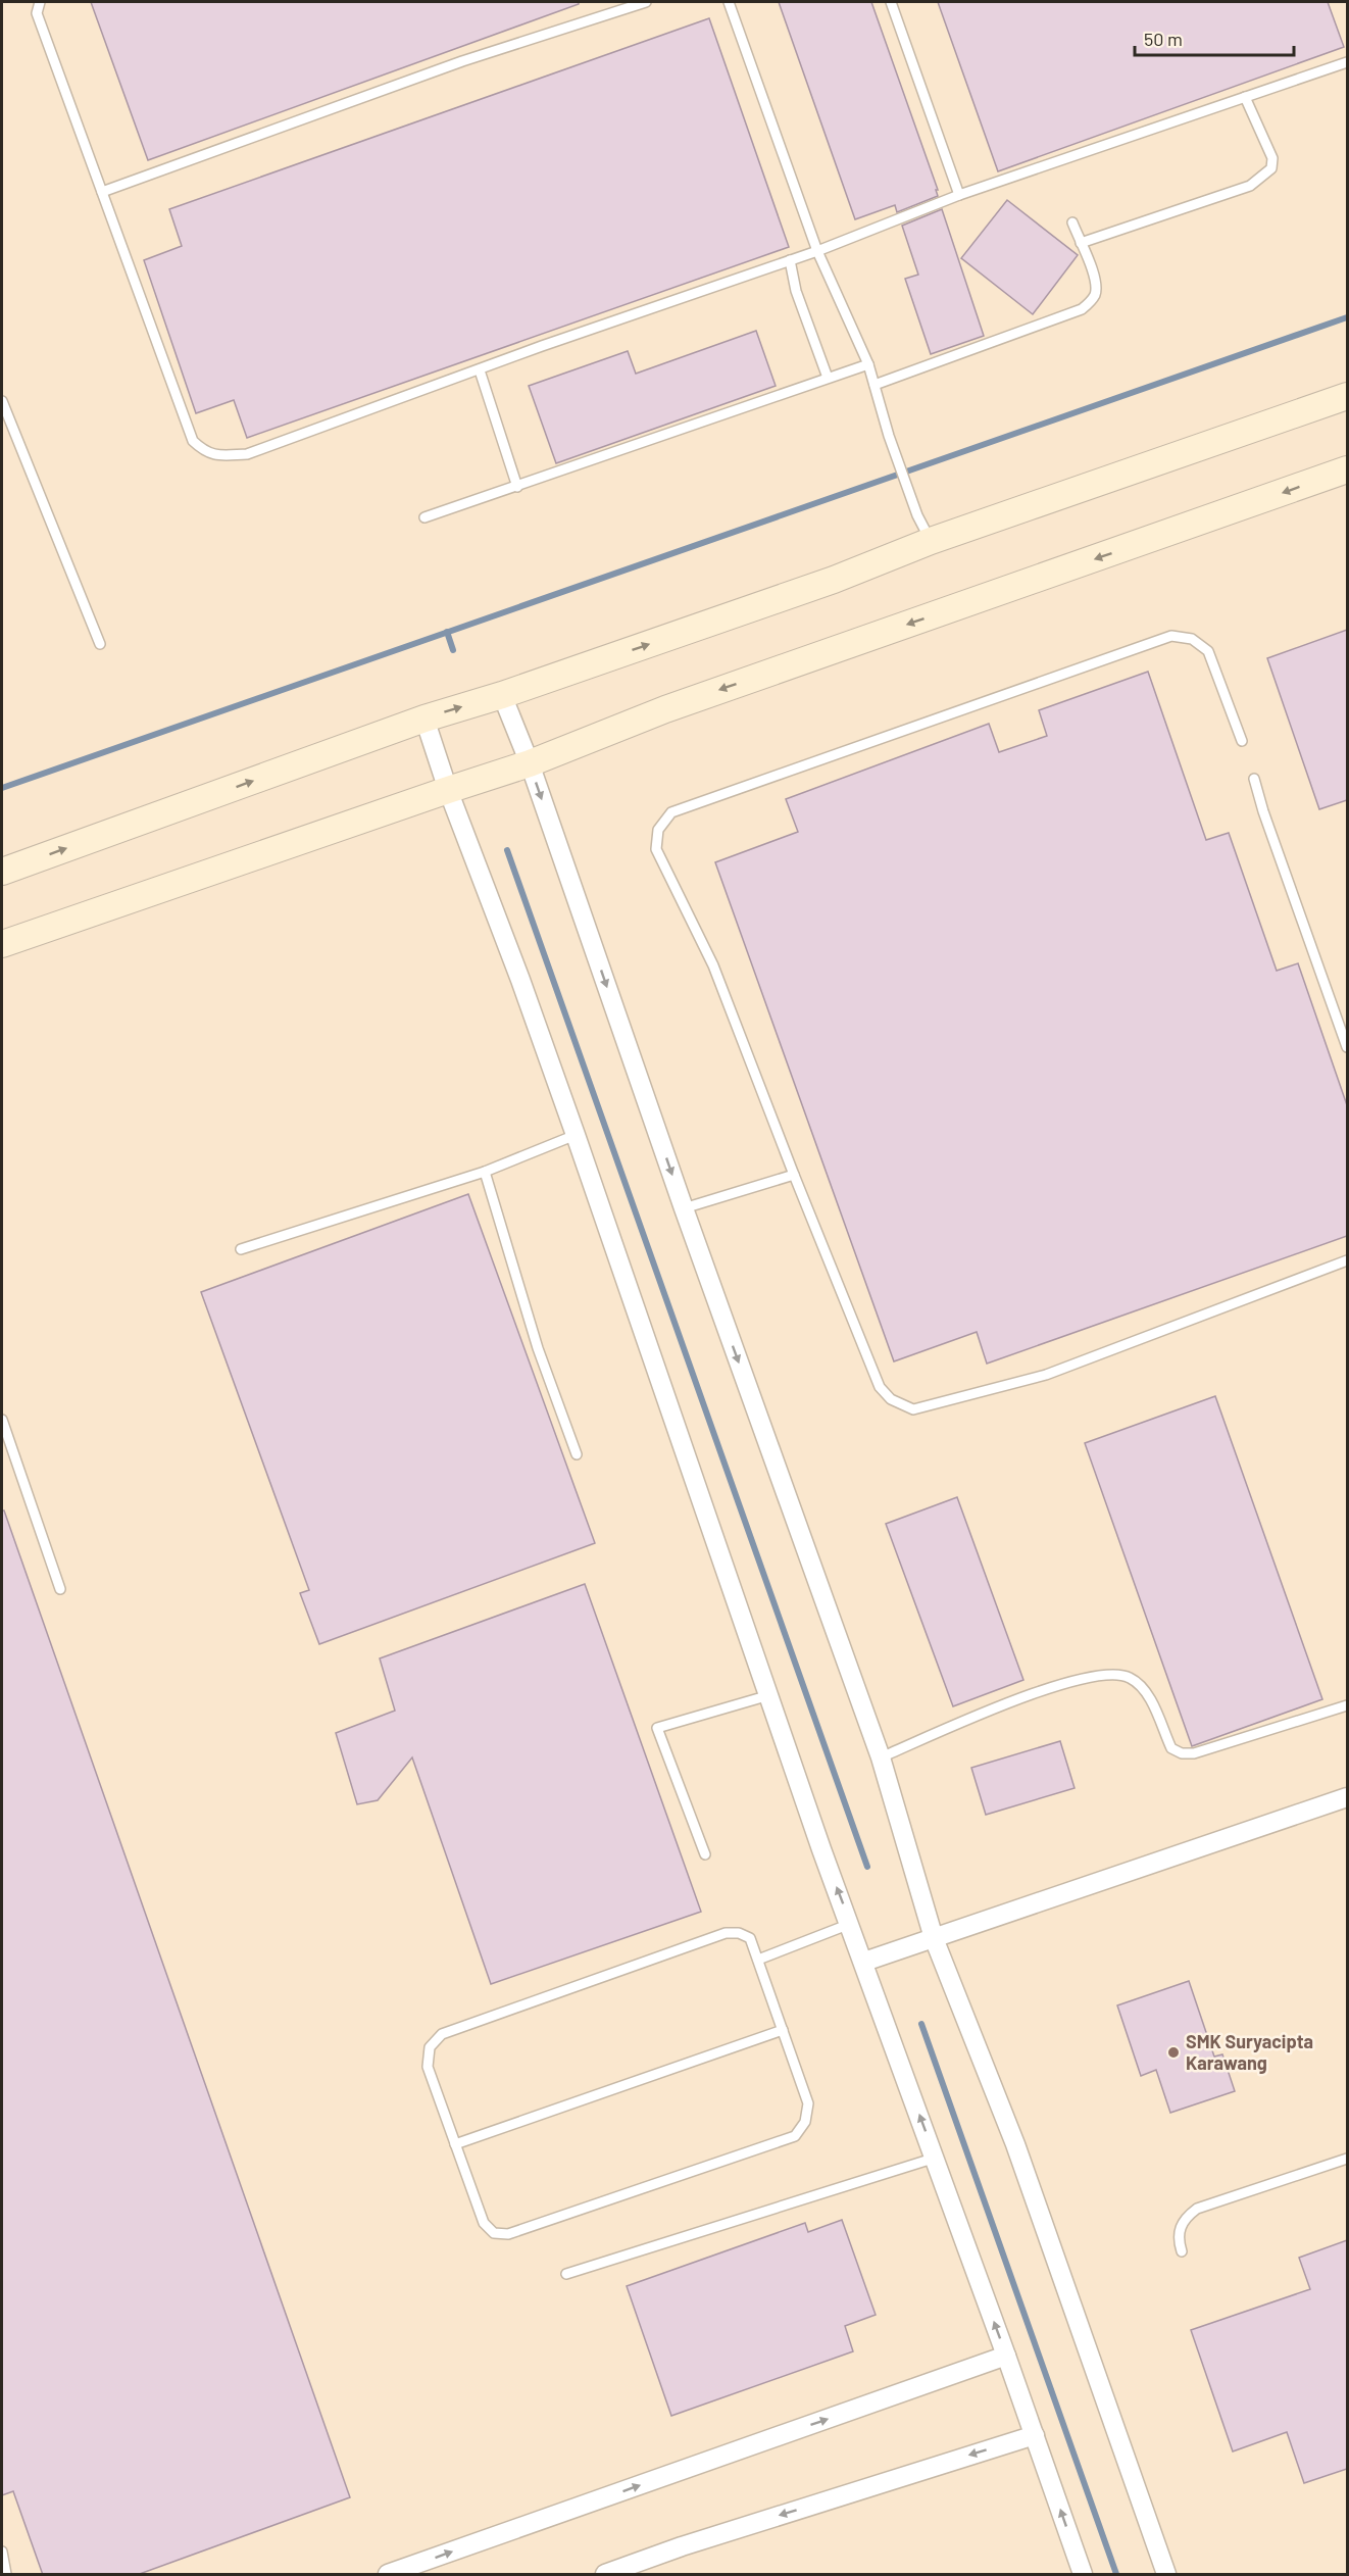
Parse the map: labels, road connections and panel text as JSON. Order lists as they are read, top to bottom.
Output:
{
  "places": ["SMK Suryacipta Karawang"],
  "scale_bar": "50 m"
}
